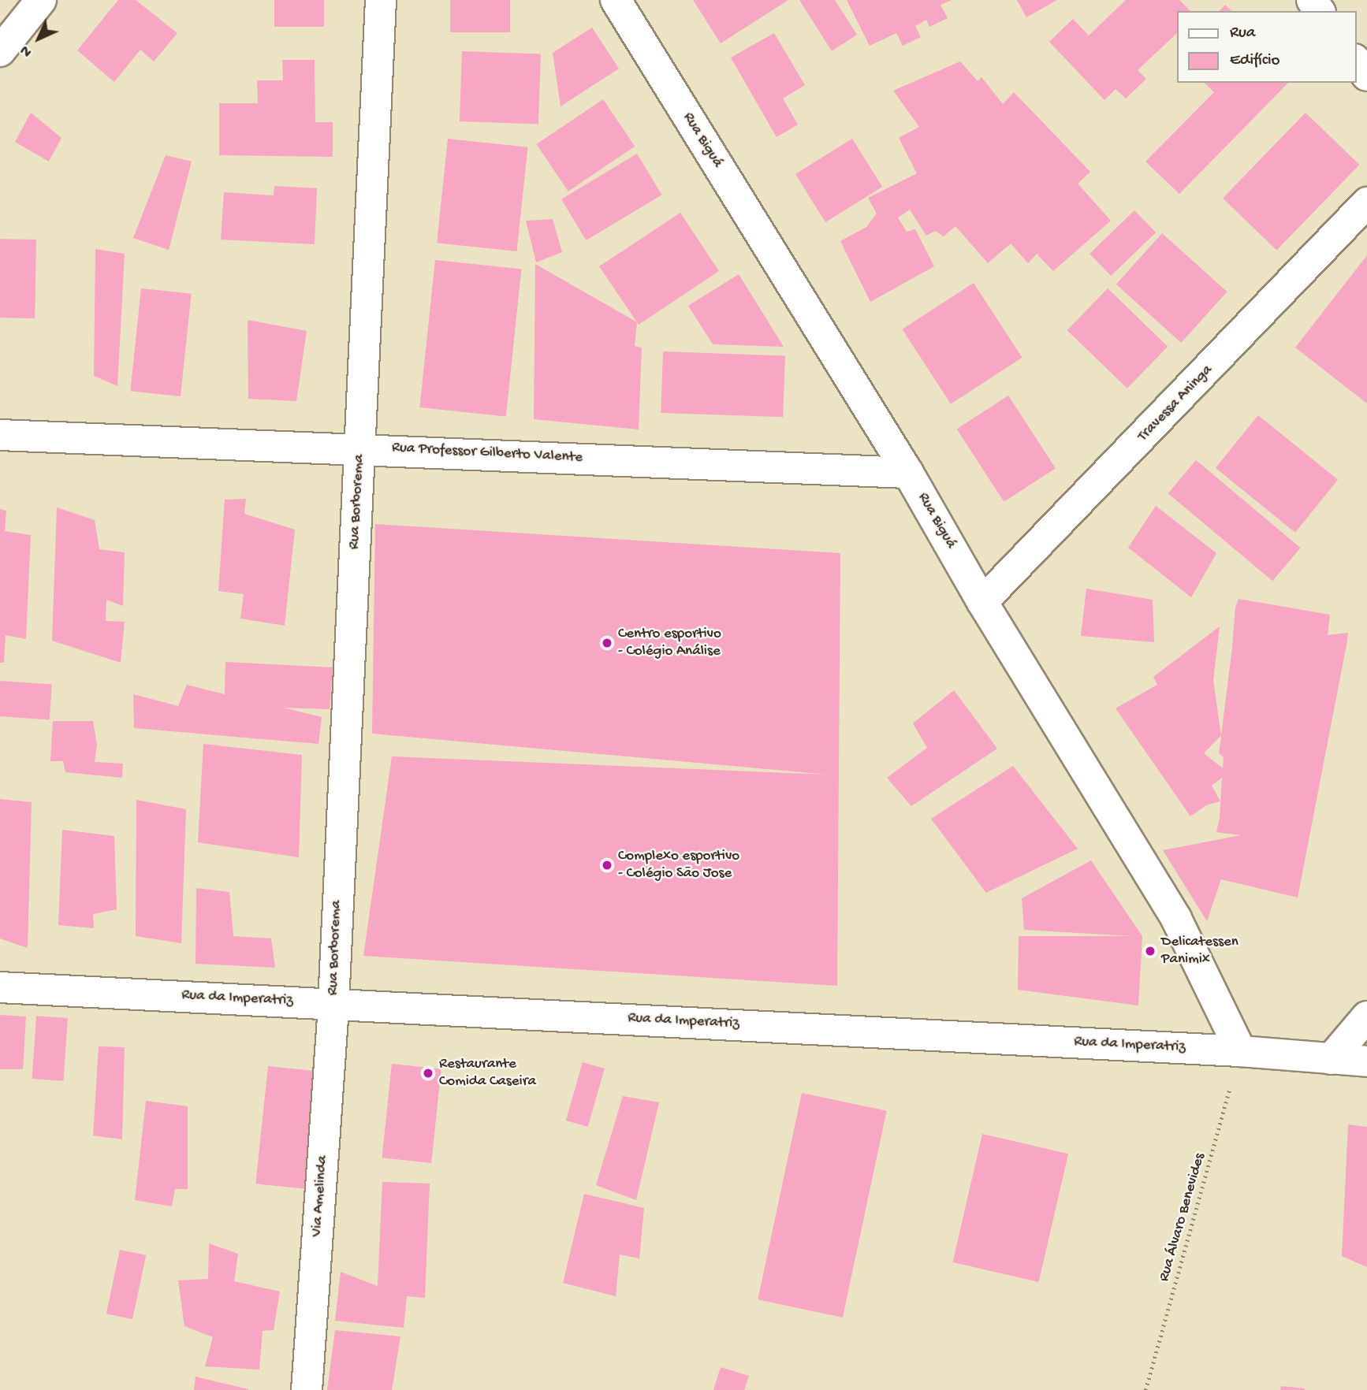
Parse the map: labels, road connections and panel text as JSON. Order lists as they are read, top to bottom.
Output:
{
  "streets": {
    "street": [
      "Rua Biguá",
      "Travessa Aninga",
      "Rua Professor Gilberto Valente",
      "Rua Borborema",
      "Rua da Imperatriz",
      "Via Amelinda"
    ],
    "path": ["Rua Álvaro Benevides"]
  },
  "crossings": [
    ["Rua Biguá", "Travessa Aninga"],
    ["Rua Biguá", "Rua Professor Gilberto Valente"],
    ["Rua Biguá", "Rua da Imperatriz"],
    ["Rua Biguá", "Rua Álvaro Benevides"],
    ["Rua Professor Gilberto Valente", "Rua Borborema"],
    ["Rua Borborema", "Rua da Imperatriz"],
    ["Rua Borborema", "Via Amelinda"],
    ["Rua da Imperatriz", "Via Amelinda"],
    ["Rua da Imperatriz", "Rua Álvaro Benevides"]
  ],
  "places": [
    "Centro esportivo - Colégio Análise",
    "Complexo esportivo - Colégio São Jose",
    "Delicatessen Panimix",
    "Restaurante Comida Caseira"
  ],
  "legend": ["Rua", "Edifício"],
  "north": "bottom left"
}
